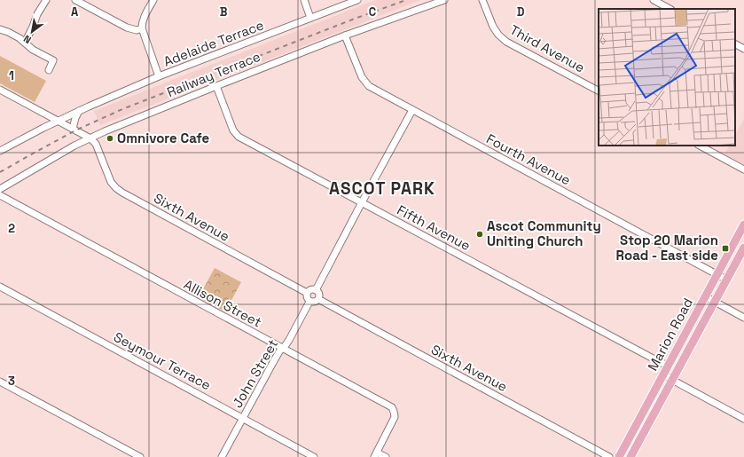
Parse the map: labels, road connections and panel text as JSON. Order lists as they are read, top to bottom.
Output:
{
  "streets": {
    "main road": ["Marion Road"],
    "street": [
      "Adelaide Terrace",
      "Third Avenue",
      "Railway Terrace",
      "Fourth Avenue",
      "Sixth Avenue",
      "Fifth Avenue",
      "Allison Street",
      "Seymour Terrace",
      "John Street"
    ]
  },
  "crossings": [
    ["Railway Terrace", "Fourth Avenue"],
    ["Railway Terrace", "Sixth Avenue"],
    ["Railway Terrace", "Fifth Avenue"],
    ["Fourth Avenue", "Marion Road"],
    ["Sixth Avenue", "John Street"],
    ["Fifth Avenue", "Marion Road"],
    ["Allison Street", "John Street"],
    ["Seymour Terrace", "John Street"]
  ],
  "districts": ["ASCOT PARK"],
  "places": {
    "other": ["Omnivore Cafe", "Ascot Community Uniting Church"],
    "transit": ["Stop 20 Marion Road - East side"]
  },
  "north": "bottom left",
  "grid": {
    "columns": [
      "A",
      "B",
      "C",
      "D"
    ],
    "rows": ["1", "2", "3"]
  }
}
